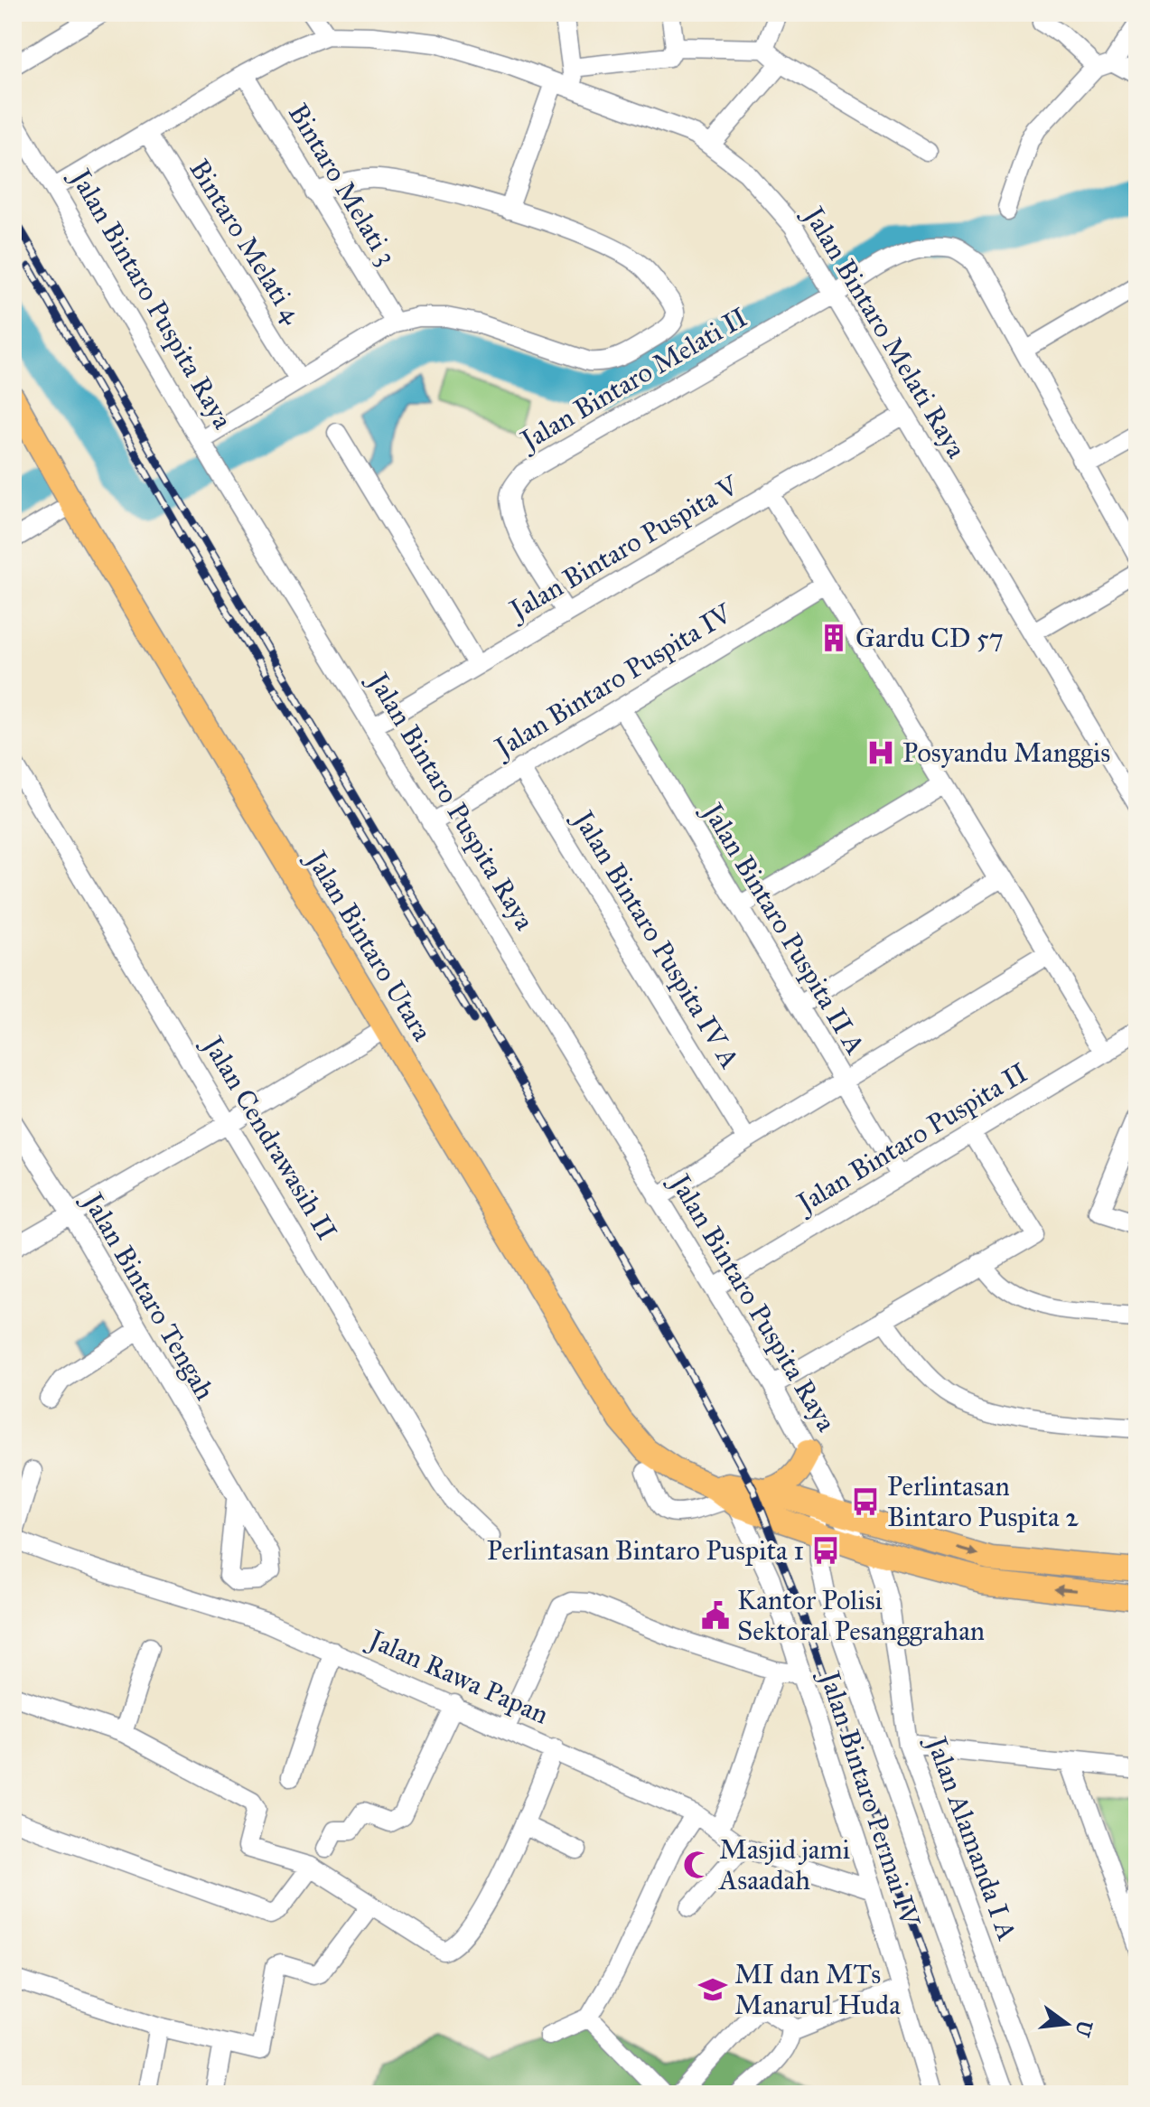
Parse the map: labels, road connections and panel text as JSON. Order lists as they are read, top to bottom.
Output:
{
  "streets": {
    "main road": ["Jalan Bintaro Utara"],
    "street": [
      "Bintaro Melati 3",
      "Bintaro Melati 4",
      "Jalan Bintaro Puspita Raya",
      "Jalan Bintaro Melati Raya",
      "Jalan Bintaro Melati II",
      "Jalan Bintaro Puspita V",
      "Jalan Bintaro Puspita IV",
      "Jalan Bintaro Puspita II A",
      "Jalan Bintaro Puspita IV A",
      "Jalan Bintaro Puspita II",
      "Jalan Cendrawasih II",
      "Jalan Bintaro Tengah",
      "Jalan Rawa Papan",
      "Jalan Bintaro Permai IV",
      "Jalan Alamanda I A"
    ]
  },
  "crossings": [
    ["Bintaro Melati 3", "Jalan Bintaro Melati Raya"],
    ["Bintaro Melati 4", "Jalan Bintaro Melati Raya"],
    ["Jalan Bintaro Puspita Raya", "Jalan Bintaro Melati Raya"],
    ["Jalan Bintaro Puspita Raya", "Jalan Bintaro Puspita V"],
    ["Jalan Bintaro Puspita Raya", "Jalan Bintaro Puspita IV"],
    ["Jalan Bintaro Puspita Raya", "Jalan Bintaro Puspita II"],
    ["Jalan Bintaro Puspita Raya", "Jalan Alamanda I A"],
    ["Jalan Bintaro Melati Raya", "Jalan Bintaro Melati II"],
    ["Jalan Bintaro Melati Raya", "Jalan Bintaro Puspita V"],
    ["Jalan Bintaro Melati II", "Jalan Bintaro Puspita V"],
    ["Jalan Bintaro Puspita IV", "Jalan Bintaro Puspita II A"],
    ["Jalan Bintaro Puspita IV", "Jalan Bintaro Puspita IV A"],
    ["Jalan Bintaro Puspita II A", "Jalan Bintaro Puspita II"],
    ["Jalan Bintaro Utara", "Jalan Bintaro Permai IV"],
    ["Jalan Rawa Papan", "Jalan Bintaro Permai IV"]
  ],
  "places": {
    "building": ["Gardu CD 57"],
    "hospital": ["Posyandu Manggis"],
    "bus stop": ["Perlintasan Bintaro Puspita 2", "Perlintasan Bintaro Puspita 1"],
    "public building": ["Kantor Polisi Sektoral Pesanggrahan"],
    "mosque": ["Masjid jami Asaadah"],
    "school or university": ["MI dan MTs Manarul Huda"]
  },
  "north": "right"
}
